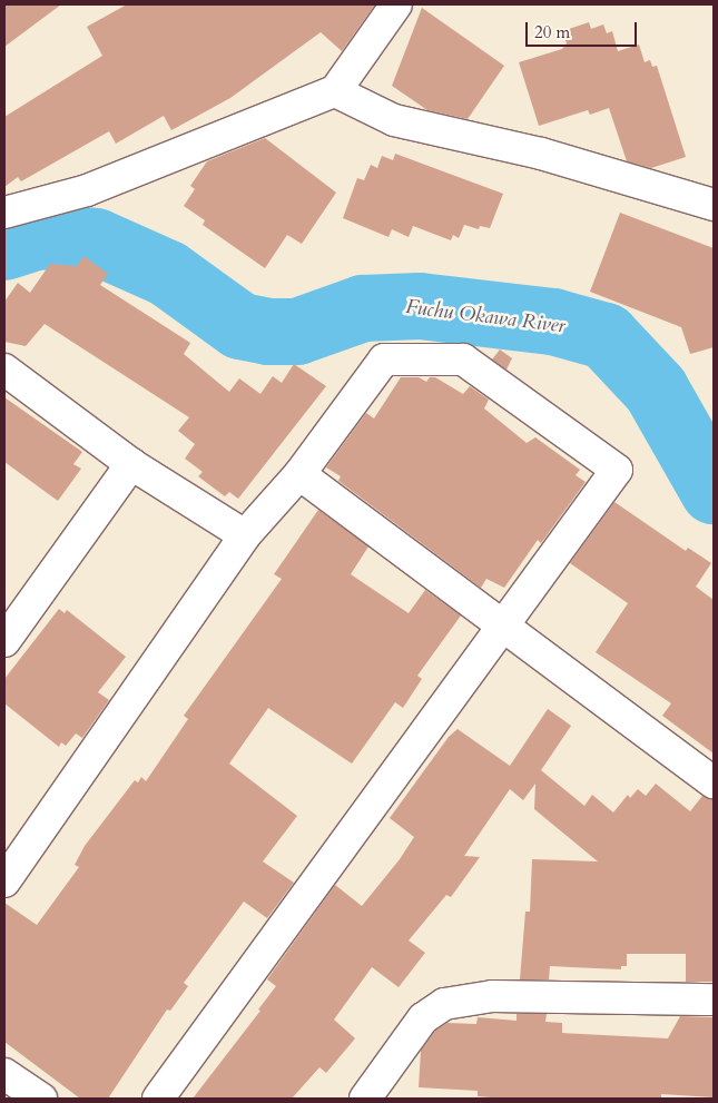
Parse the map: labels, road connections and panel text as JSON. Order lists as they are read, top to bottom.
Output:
{
  "water": ["Fuchu Okawa River"],
  "scale_bar": "20 m"
}
